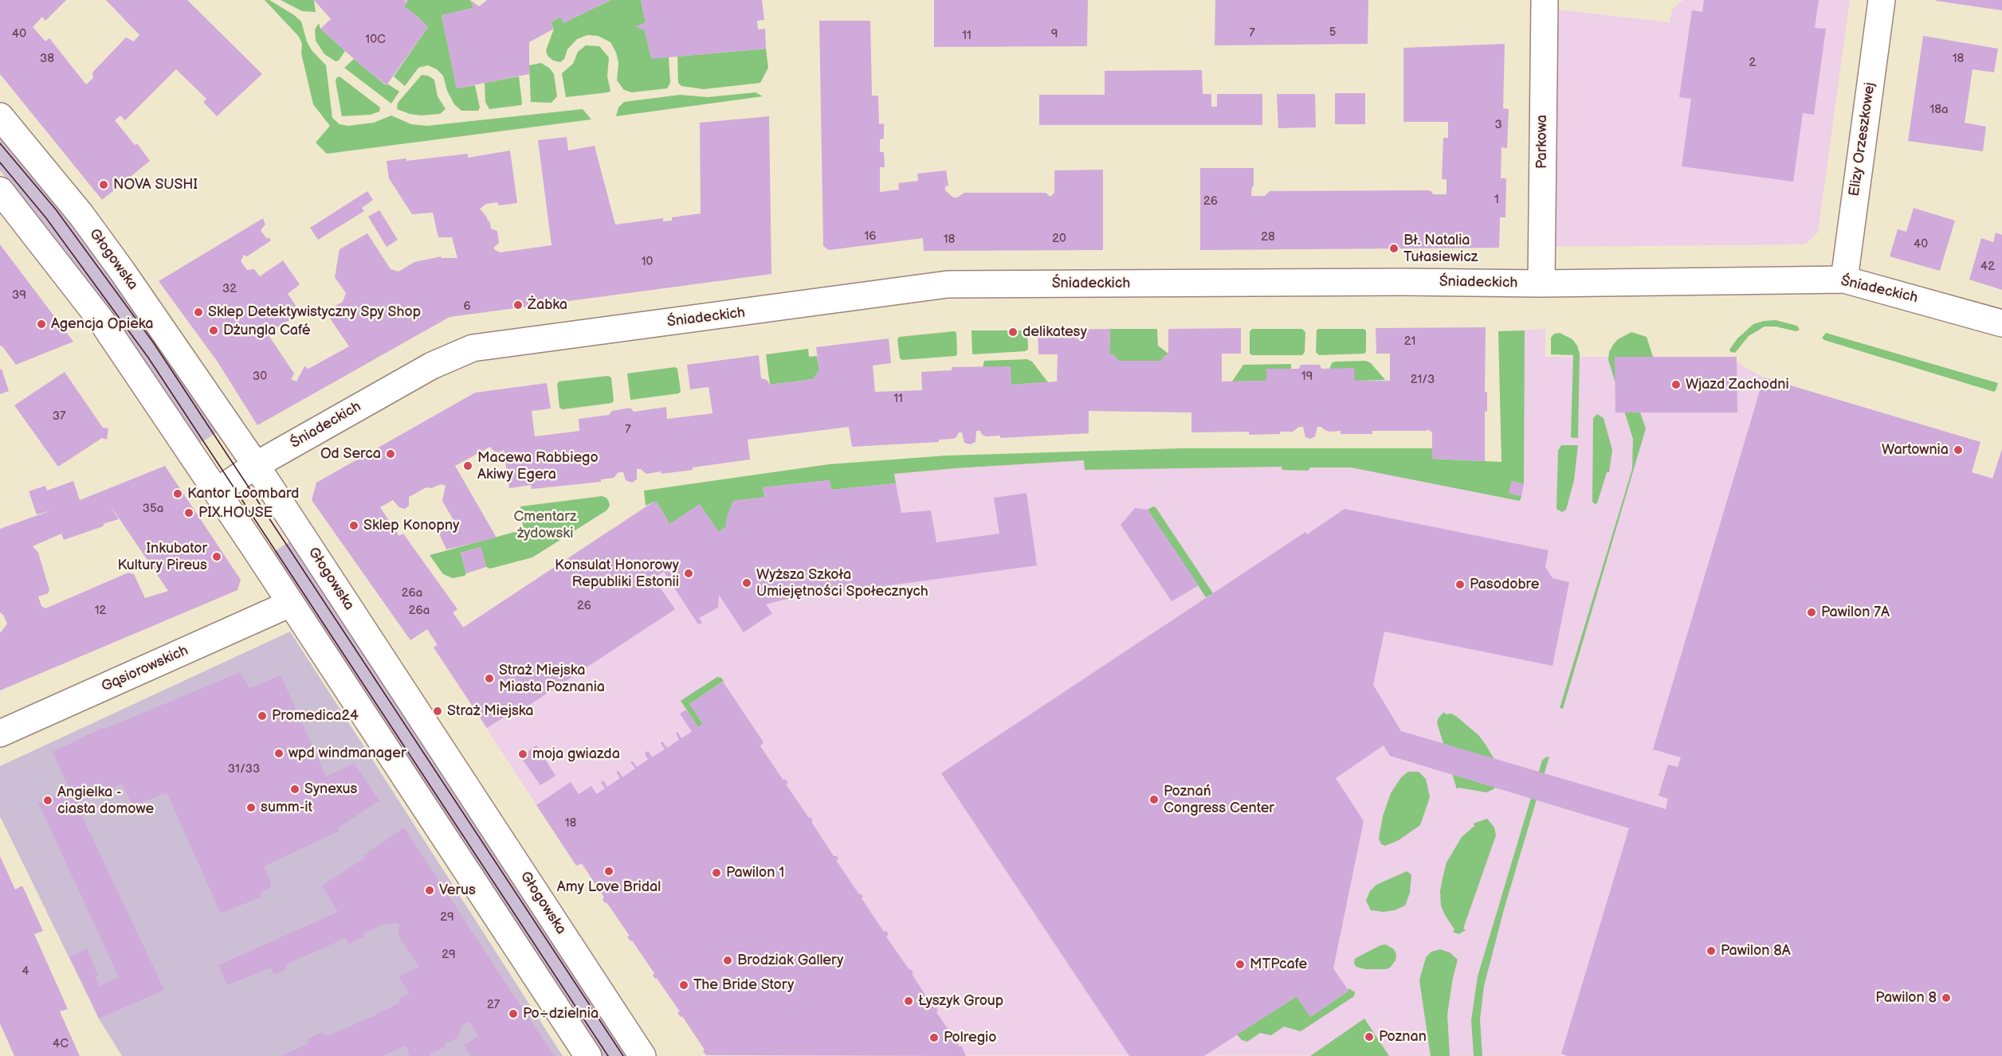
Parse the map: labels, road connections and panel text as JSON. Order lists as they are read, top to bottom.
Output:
{
  "streets": {
    "street": [
      "Elizy Orzeszkowej",
      "Parkowa",
      "Głogowska",
      "Śniadeckich",
      "Gąsiorowskich"
    ]
  },
  "crossings": [
    ["Elizy Orzeszkowej", "Śniadeckich"],
    ["Parkowa", "Śniadeckich"],
    ["Głogowska", "Śniadeckich"]
  ],
  "parks": ["Cmentarz żydowski"],
  "places": [
    "NOVA SUSHI",
    "Bł. Natalia Tułasiewicz",
    "Żabka",
    "Sklep Detektywistyczny Spy Shop",
    "Agencja Opieka",
    "Dżungla Café",
    "delikatesy",
    "Wjazd Zachodni",
    "Wartownia",
    "Od Serca",
    "Macewa Rabbiego Akiwy Egera",
    "Kantor Loombard",
    "PIX.HOUSE",
    "Sklep Konopny",
    "Inkubator Kultury Pireus",
    "Konsulat Honorowy Republiki Estonii",
    "Wyższa Szkoła Umiejętności Społecznych",
    "Pasodobre",
    "Pawilon 7A",
    "Straż Miejska Miasta Poznania",
    "Straż Miejska",
    "Promedica24",
    "wpd windmanager",
    "moja gwiazda",
    "Synexus",
    "Poznań Congress Center",
    "Angielka - ciasta domowe",
    "summ-it",
    "Amy Love Bridal",
    "Pawilon 1",
    "Verus",
    "Pawilon 8A",
    "Brodziak Gallery",
    "MTPcafe",
    "The Bride Story",
    "Pawilon 8",
    "Łyszyk Group",
    "Po÷dzielnia",
    "Poznan",
    "Polregio"
  ],
  "house_numbers": [
    "5",
    "7",
    "40",
    "9",
    "11",
    "10C",
    "38",
    "18",
    "2",
    "18a",
    "3",
    "1",
    "26",
    "16",
    "28",
    "20",
    "18",
    "40",
    "10",
    "42",
    "32",
    "39",
    "6",
    "21",
    "30",
    "19",
    "21/3",
    "11",
    "37",
    "7",
    "35a",
    "26a",
    "26",
    "12",
    "26a",
    "31/33",
    "18",
    "29",
    "29",
    "4",
    "27",
    "4C"
  ]
}
